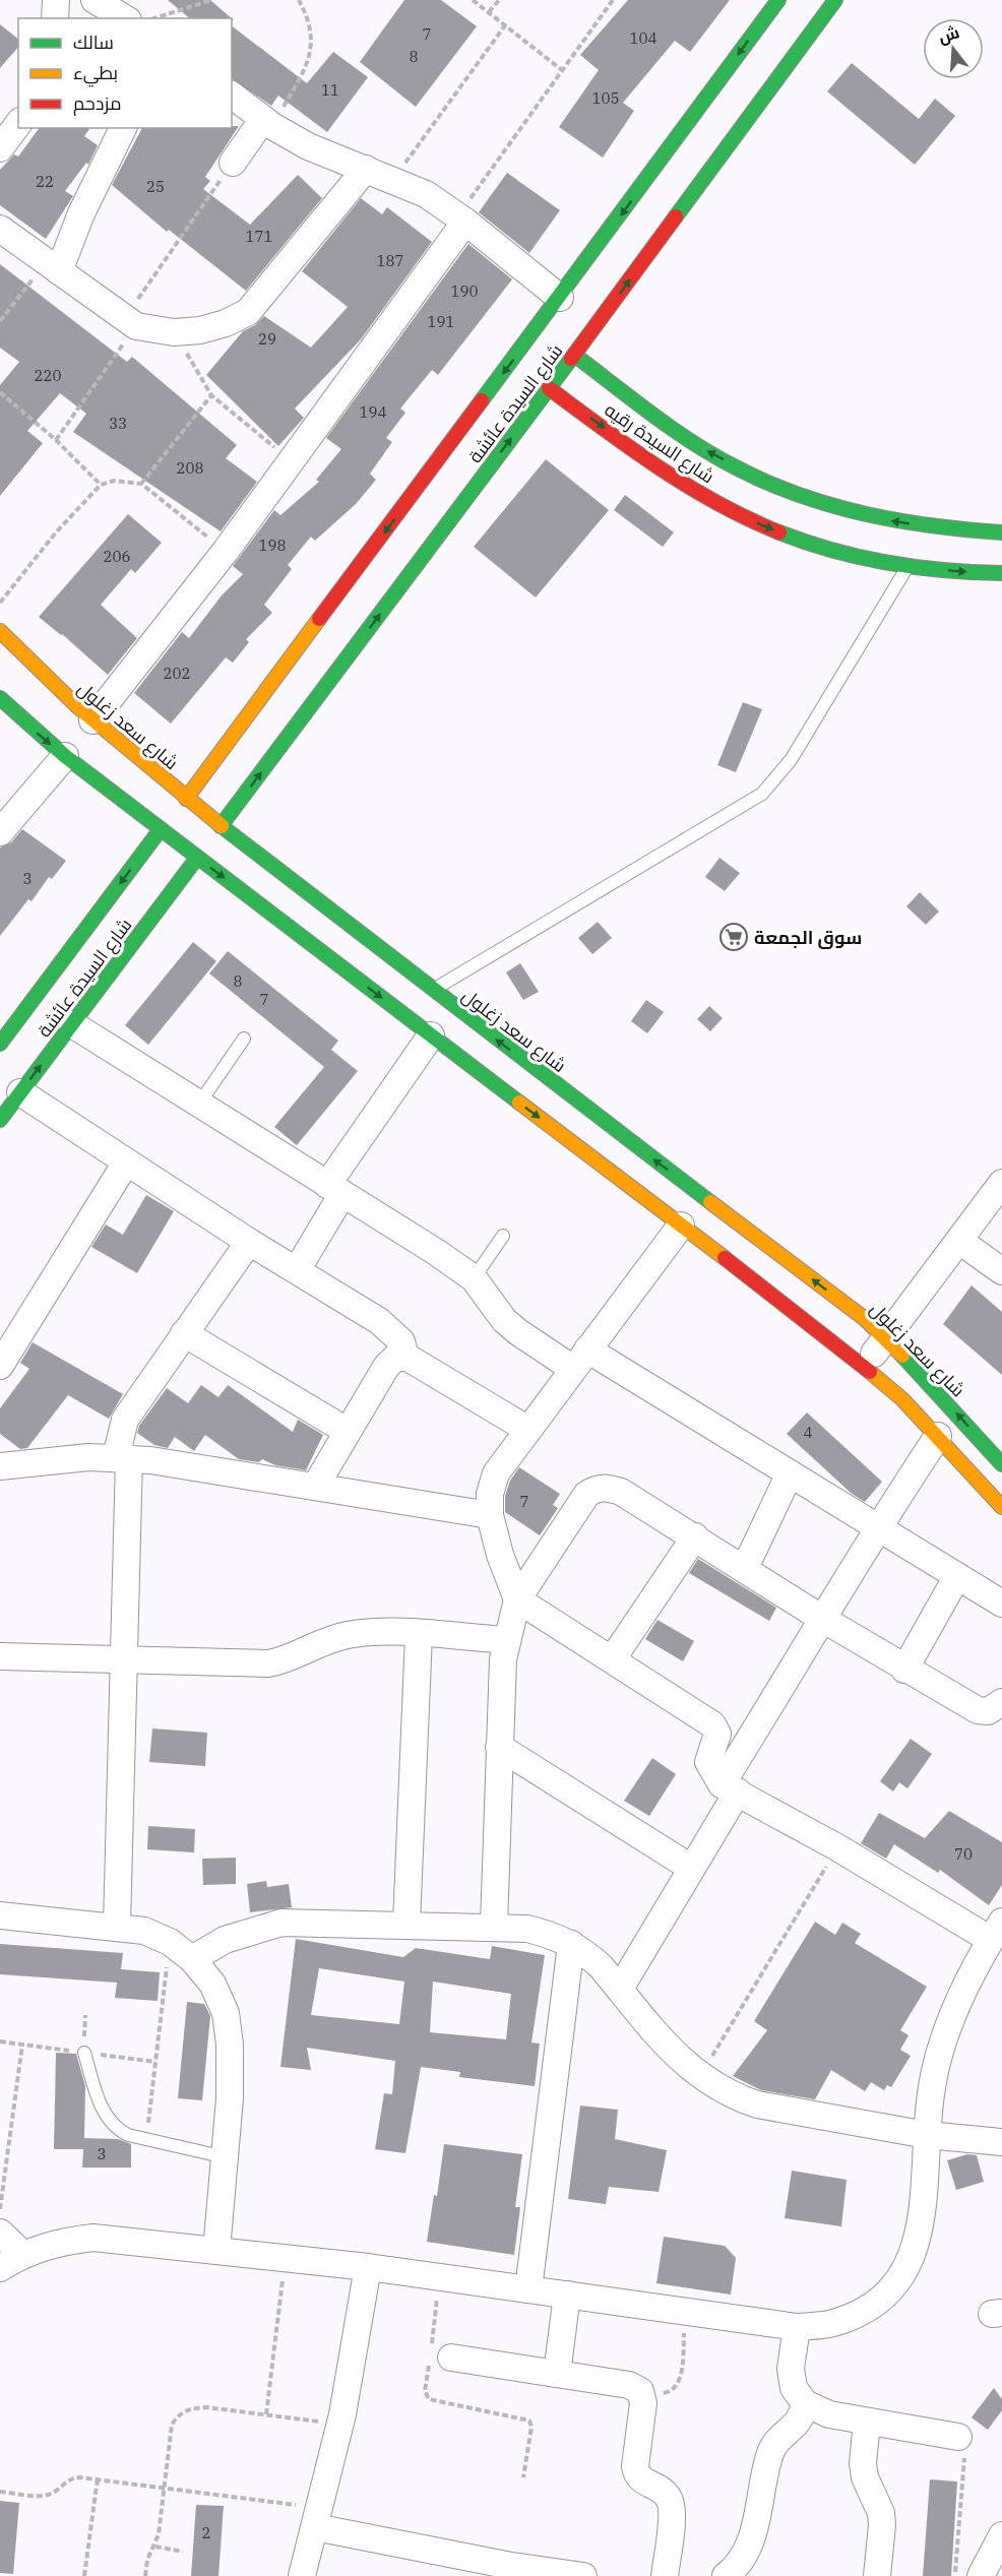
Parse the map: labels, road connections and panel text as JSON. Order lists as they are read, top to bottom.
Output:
{
  "streets": {
    "street": ["شارع السيدة عائشة", "شارع السيدة رقيه", "شارع سعد زغلول"]
  },
  "crossings": [
    ["شارع السيدة عائشة", "شارع السيدة رقيه"],
    ["شارع السيدة عائشة", "شارع سعد زغلول"]
  ],
  "places": {
    "supermarket": ["سوق الجمعة"]
  },
  "house_numbers": [
    "7",
    "104",
    "8",
    "11",
    "105",
    "22",
    "25",
    "171",
    "187",
    "190",
    "191",
    "29",
    "220",
    "194",
    "33",
    "208",
    "198",
    "206",
    "202",
    "3",
    "8",
    "7",
    "4",
    "7",
    "70",
    "3",
    "2"
  ],
  "legend": ["سالك", "بطيء", "مزدحم"],
  "north": "top"
}
